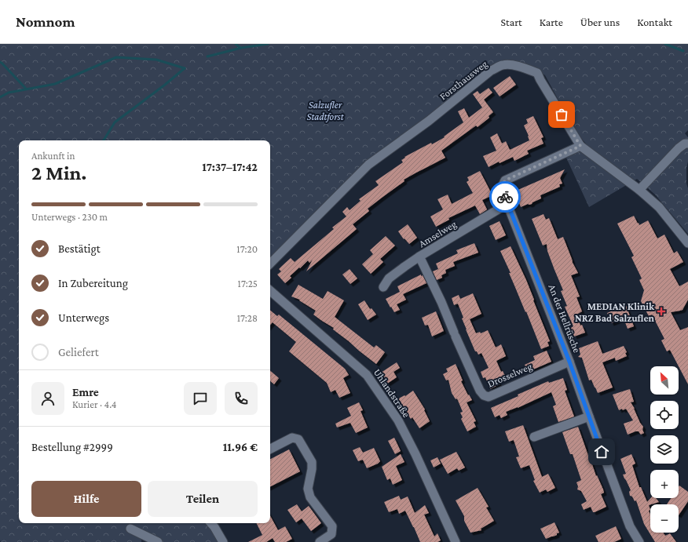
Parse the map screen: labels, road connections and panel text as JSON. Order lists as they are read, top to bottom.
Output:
{
  "streets": {
    "street": [
      "Forsthausweg",
      "Amselweg",
      "An der Hellrüsche",
      "Drosselweg",
      "Uhlandstraße"
    ]
  },
  "crossings": [
    ["Forsthausweg", "An der Hellrüsche"],
    ["Amselweg", "An der Hellrüsche"],
    ["Amselweg", "Drosselweg"],
    ["An der Hellrüsche", "Drosselweg"]
  ],
  "parks": ["Salzufler Stadtforst"],
  "places": {
    "health": ["MEDIAN Klinik NRZ Bad Salzuflen"]
  },
  "north": "top left",
  "page": {
    "header": "Nomnom",
    "nav": [
      "Start",
      "Karte",
      "Über uns",
      "Kontakt"
    ],
    "heading": ["2 Min.", "Ankunft in", "17:37–17:42"],
    "panel": [
      "Emre",
      "Kurier · 4.4",
      "Bestellung #2999",
      "11.96 €"
    ],
    "bar": "Unterwegs · 230 m",
    "list": [
      ["Bestätigt", "17:20"],
      ["In Zubereitung", "17:25"],
      ["Unterwegs", "17:28"],
      "Geliefert"
    ],
    "map_buttons": ["+", "−"],
    "buttons": ["Hilfe", "Teilen"]
  }
}
